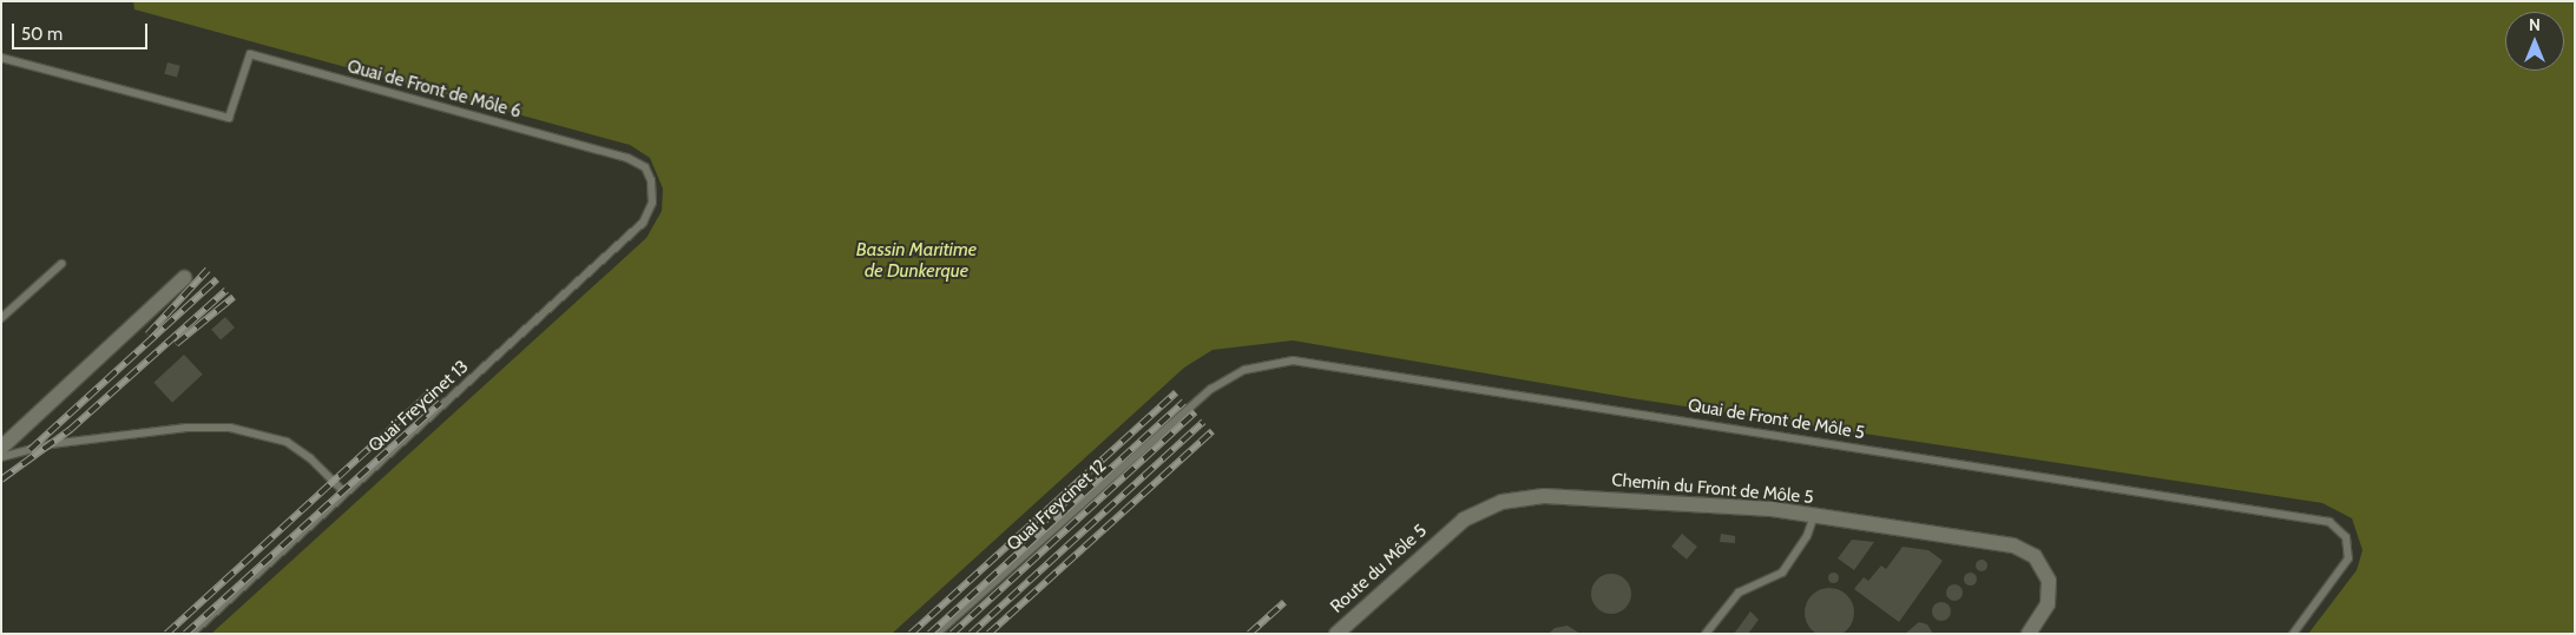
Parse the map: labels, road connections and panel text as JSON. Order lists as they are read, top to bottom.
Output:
{
  "streets": {
    "street": ["Chemin du Front de Môle 5", "Route du Môle 5"],
    "lane": [
      "Quai de Front de Môle 6",
      "Quai Freycinet 13",
      "Quai de Front de Môle 5",
      "Quai Freycinet 12"
    ]
  },
  "crossings": [
    ["Quai de Front de Môle 6", "Quai Freycinet 13"],
    ["Quai de Front de Môle 5", "Quai Freycinet 12"],
    ["Chemin du Front de Môle 5", "Route du Môle 5"]
  ],
  "water": ["Bassin Maritime de Dunkerque"],
  "scale_bar": "50 m",
  "north": "top"
}
